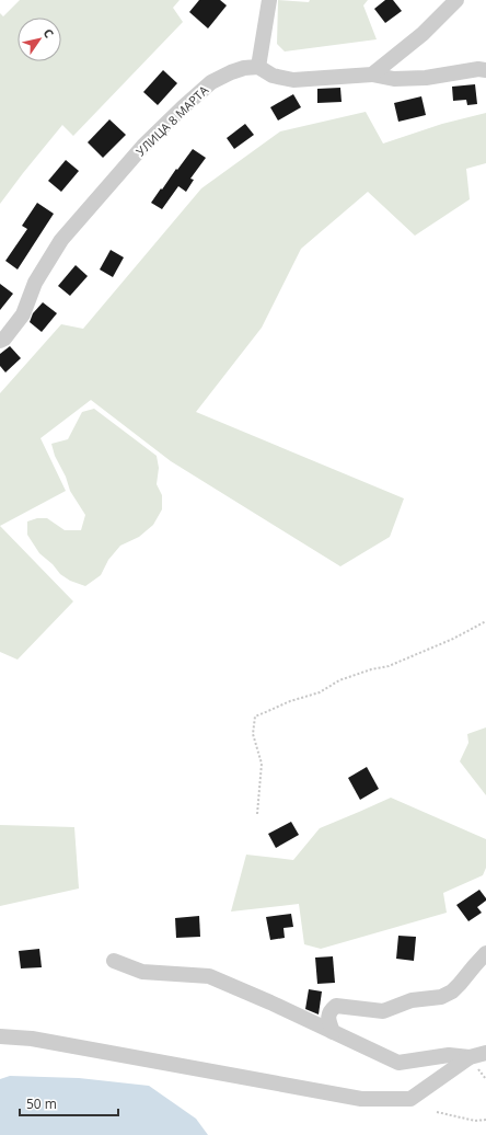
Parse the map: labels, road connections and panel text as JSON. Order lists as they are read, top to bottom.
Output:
{
  "streets": {
    "street": ["УЛИЦА 8 МАРТА"]
  },
  "scale_bar": "50 m",
  "north": "top right"
}
